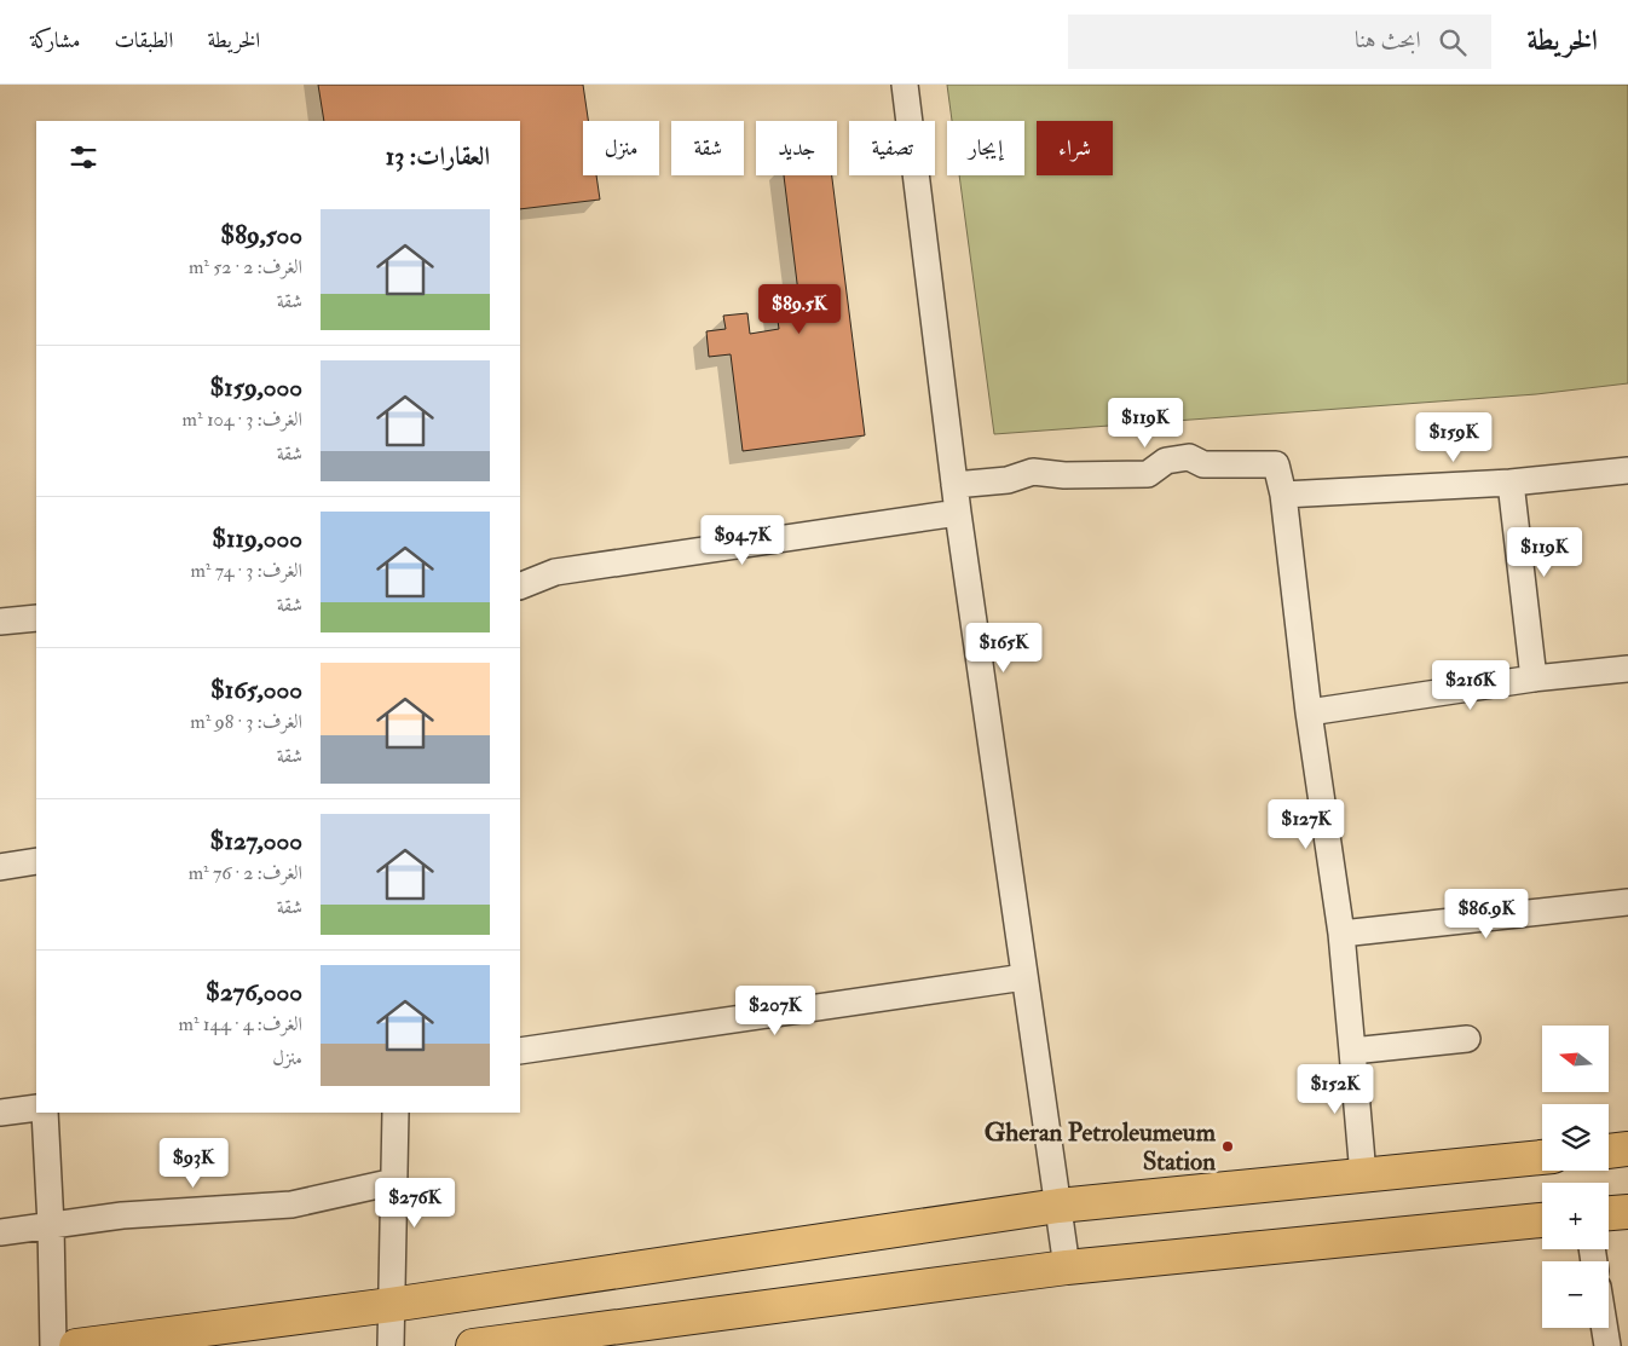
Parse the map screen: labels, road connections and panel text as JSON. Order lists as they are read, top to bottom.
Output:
{
  "places": ["Gheran Petroleumeum Station"],
  "north": "left",
  "page": {
    "header": "الخريطة",
    "search": "ابحث هنا",
    "nav": ["الخريطة", "الطبقات", "مشاركة"],
    "chip": [
      "شراء",
      "إيجار",
      "تصفية",
      "جديد",
      "شقة",
      "منزل"
    ],
    "heading": "العقارات: 13",
    "list": [
      {
        "name": "$89,500",
        "note": "الغرف: 2 · 52 m² · شقة"
      },
      {
        "name": "$159,000",
        "note": "الغرف: 3 · 104 m² · شقة"
      },
      {
        "name": "$119,000",
        "note": "الغرف: 3 · 74 m² · شقة"
      },
      {
        "name": "$165,000",
        "note": "الغرف: 3 · 98 m² · شقة"
      },
      {
        "name": "$127,000",
        "note": "الغرف: 2 · 76 m² · شقة"
      },
      {
        "name": "$276,000",
        "note": "الغرف: 4 · 144 m² · منزل"
      }
    ],
    "price": [
      "$89.5K",
      "$119K",
      "$159K",
      "$94.7K",
      "$119K",
      "$165K",
      "$216K",
      "$127K",
      "$86.9K",
      "$207K",
      "$152K",
      "$93K",
      "$276K"
    ],
    "map_buttons": ["+", "−"]
  }
}
